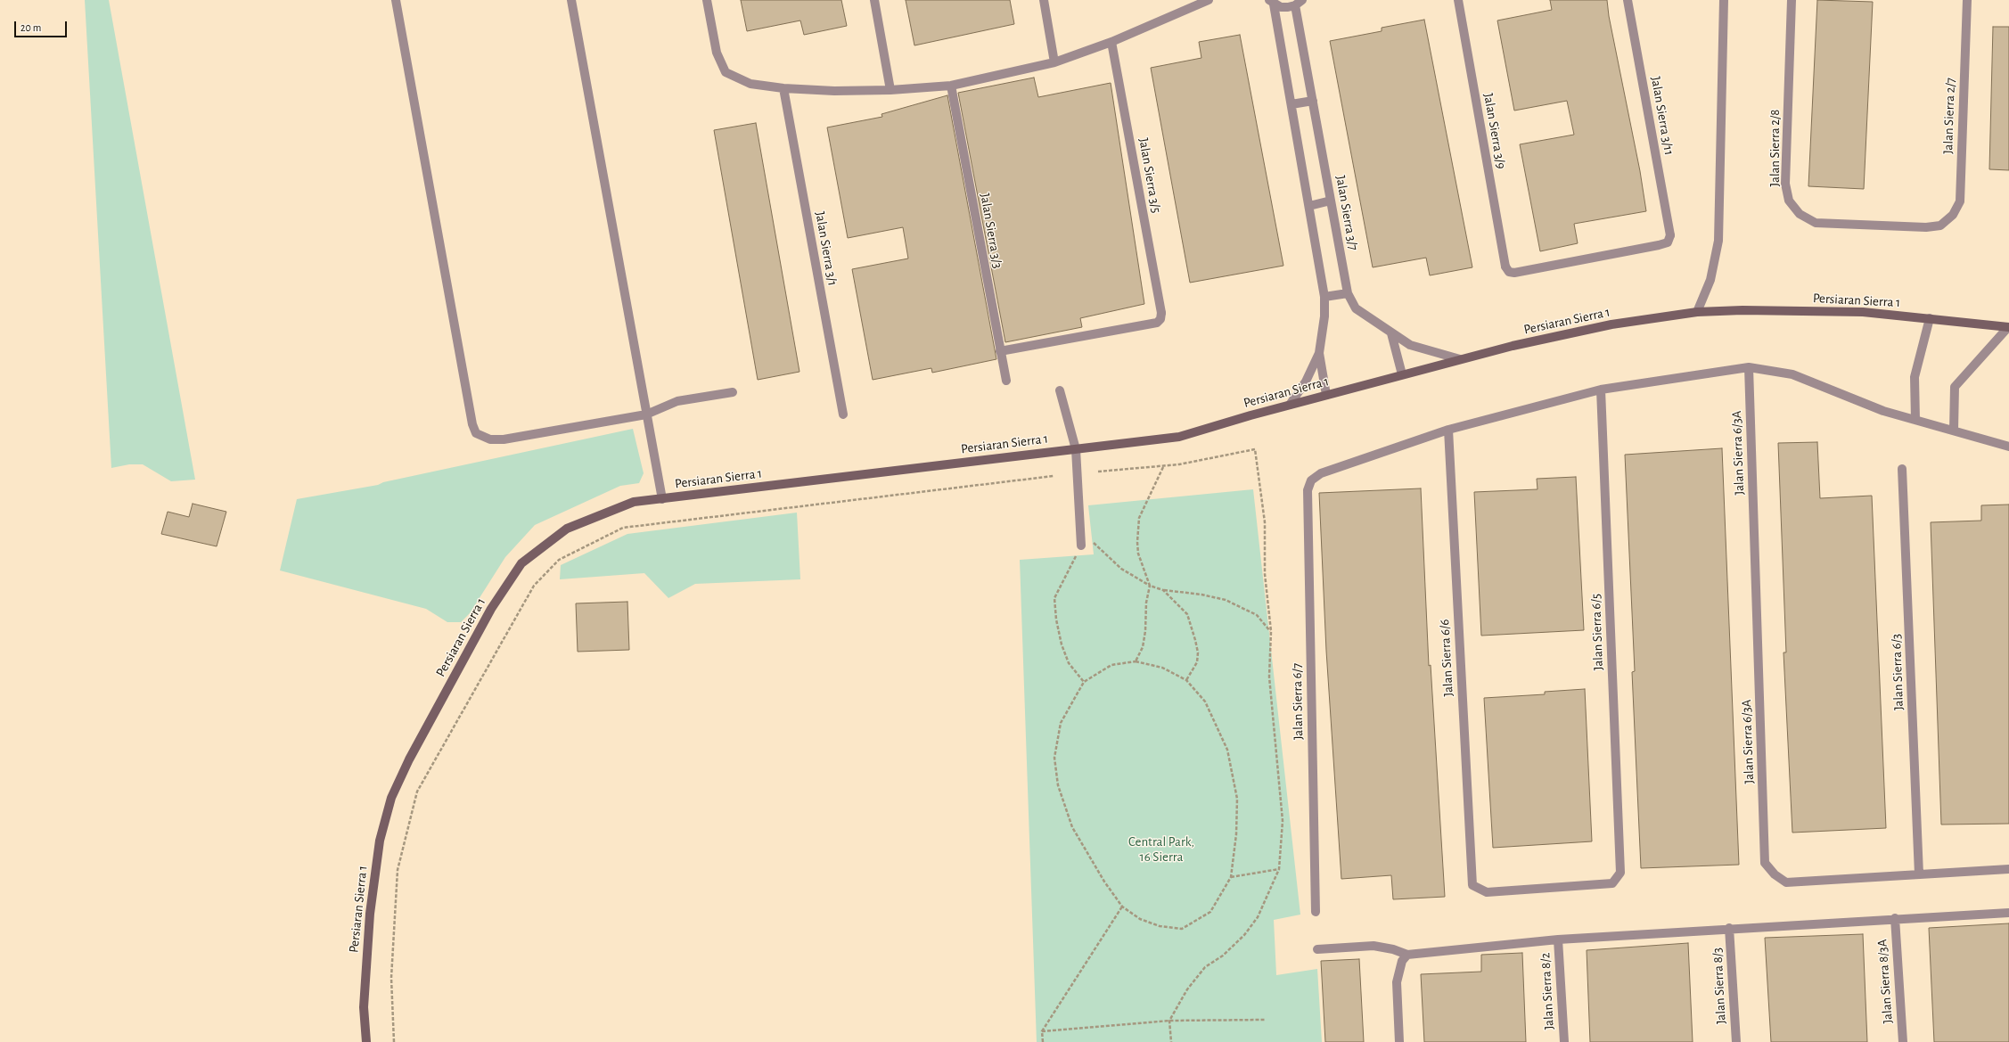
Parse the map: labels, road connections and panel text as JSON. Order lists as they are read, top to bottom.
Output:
{
  "streets": {
    "street": [
      "Jalan Sierra 3/11",
      "Jalan Sierra 2/7",
      "Jalan Sierra 3/9",
      "Jalan Sierra 2/8",
      "Jalan Sierra 3/5",
      "Jalan Sierra 3/7",
      "Jalan Sierra 3/3",
      "Jalan Sierra 3/1",
      "Persiaran Sierra 1",
      "Jalan Sierra 6/3A",
      "Jalan Sierra 6/5",
      "Jalan Sierra 6/6",
      "Jalan Sierra 6/3",
      "Jalan Sierra 6/7",
      "Jalan Sierra 8/3A",
      "Jalan Sierra 8/3",
      "Jalan Sierra 8/2"
    ]
  },
  "crossings": [
    ["Jalan Sierra 3/11", "Jalan Sierra 3/9"],
    ["Jalan Sierra 2/7", "Jalan Sierra 2/8"],
    ["Jalan Sierra 3/5", "Jalan Sierra 3/3"],
    ["Jalan Sierra 3/7", "Persiaran Sierra 1"],
    ["Jalan Sierra 6/3A", "Jalan Sierra 6/3"],
    ["Jalan Sierra 6/5", "Jalan Sierra 6/6"],
    ["Jalan Sierra 6/6", "Jalan Sierra 6/7"]
  ],
  "parks": ["Central Park, 16 Sierra"],
  "scale_bar": "20 m"
}
